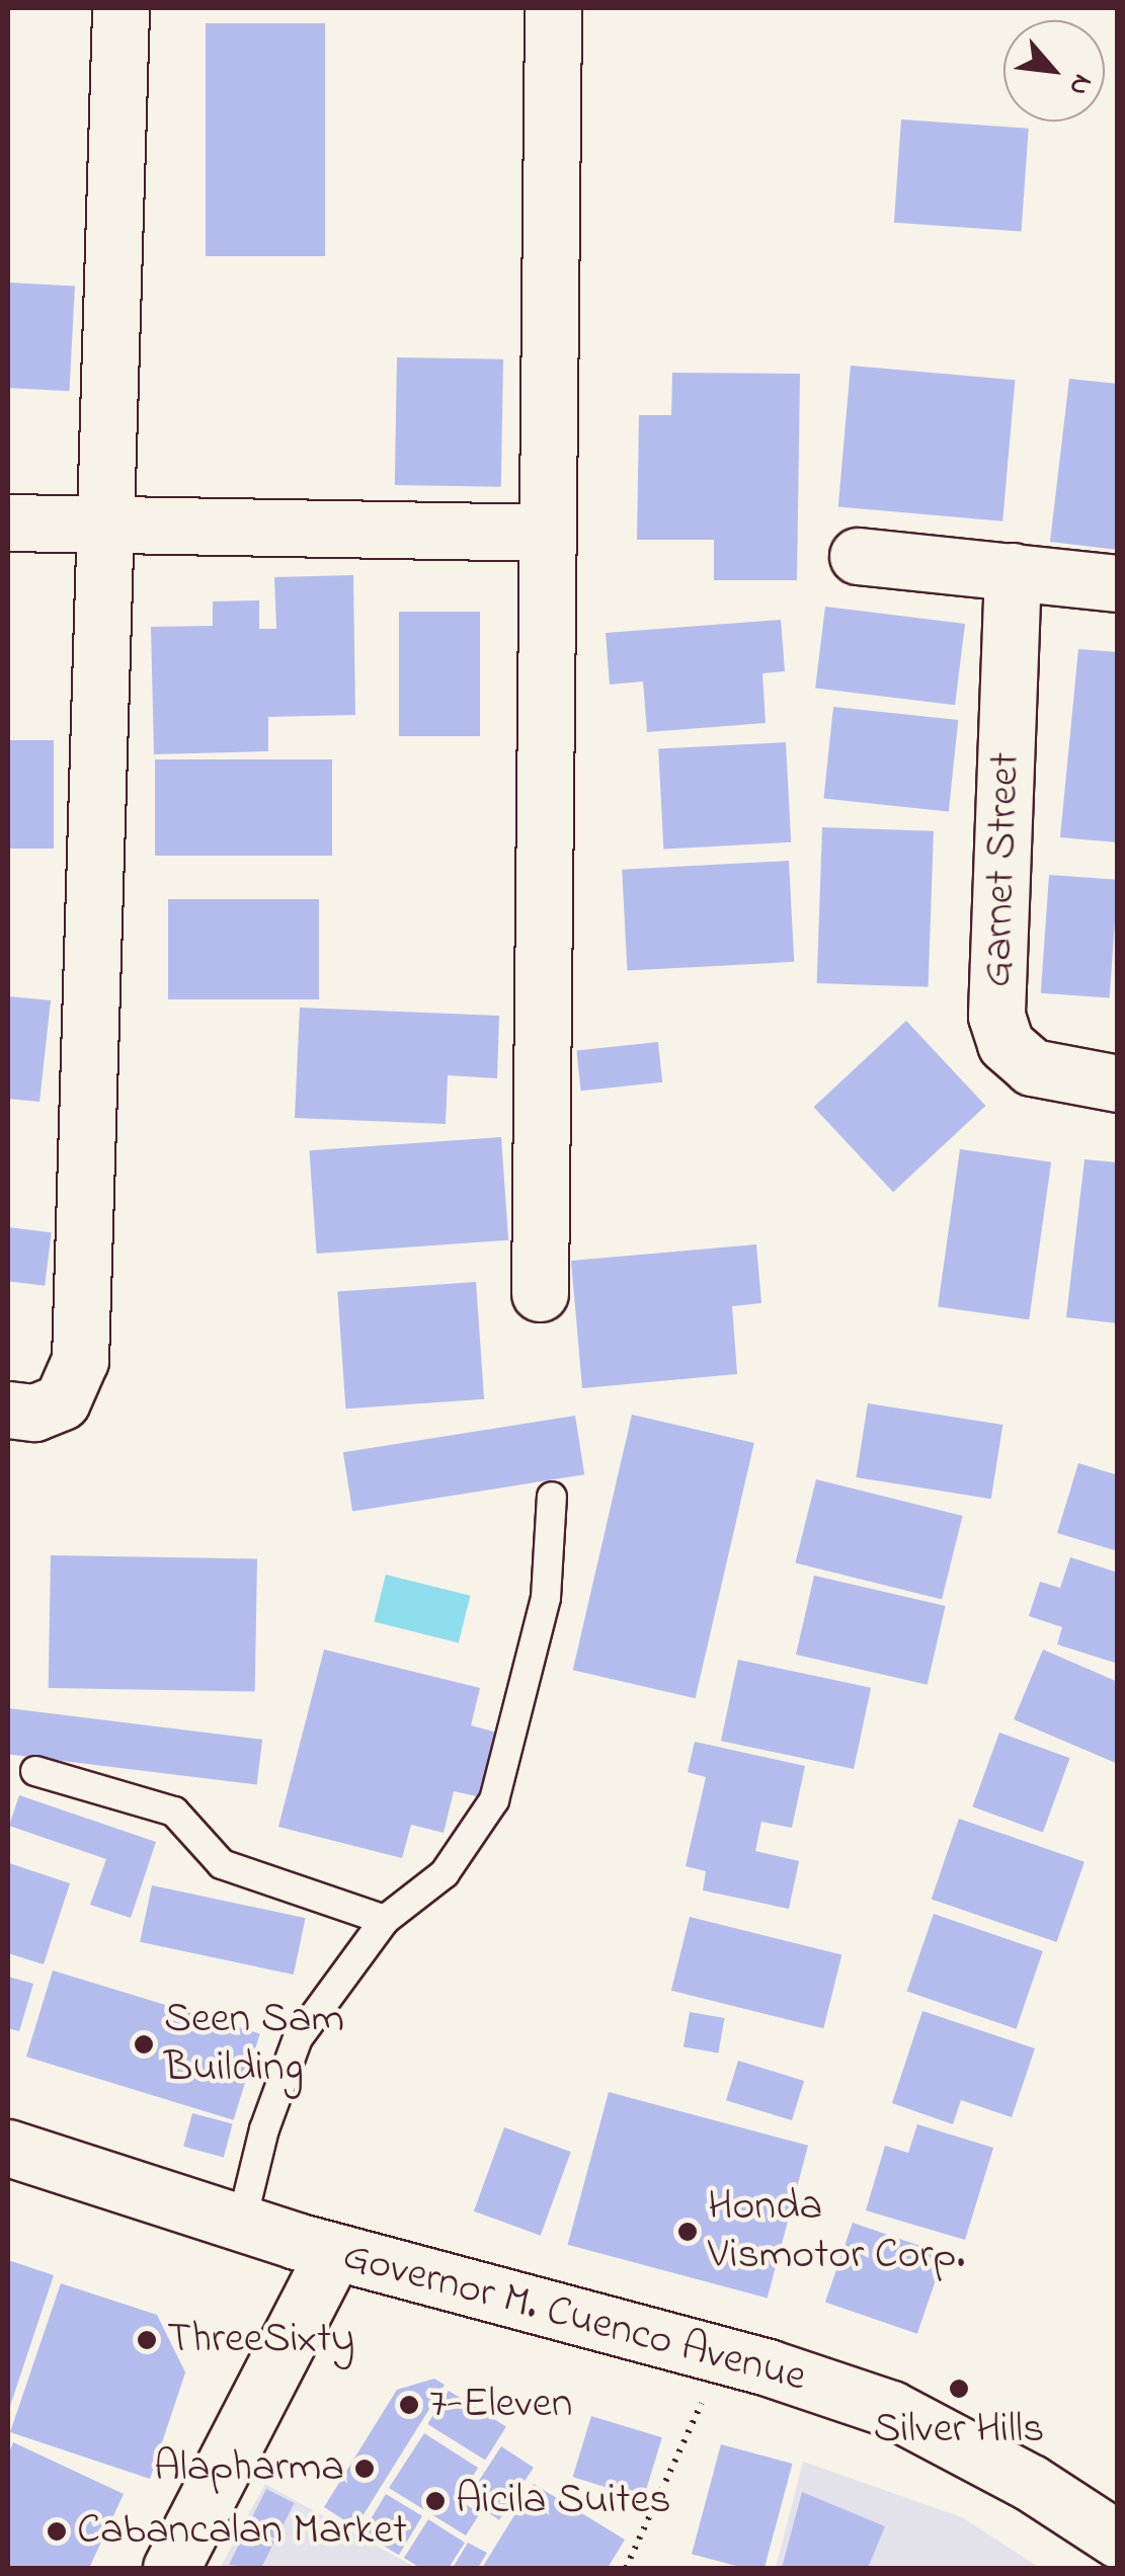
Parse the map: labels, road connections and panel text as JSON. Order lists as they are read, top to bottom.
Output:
{
  "streets": {
    "street": ["Garnet Street", "Governor M. Cuenco Avenue"]
  },
  "places": [
    "Seen Sam Building",
    "Honda Vismotor Corp.",
    "ThreeSixty",
    "Silver Hills",
    "7-Eleven",
    "Alapharma",
    "Aicila Suites",
    "Cabancalan Market"
  ],
  "north": "bottom right"
}
